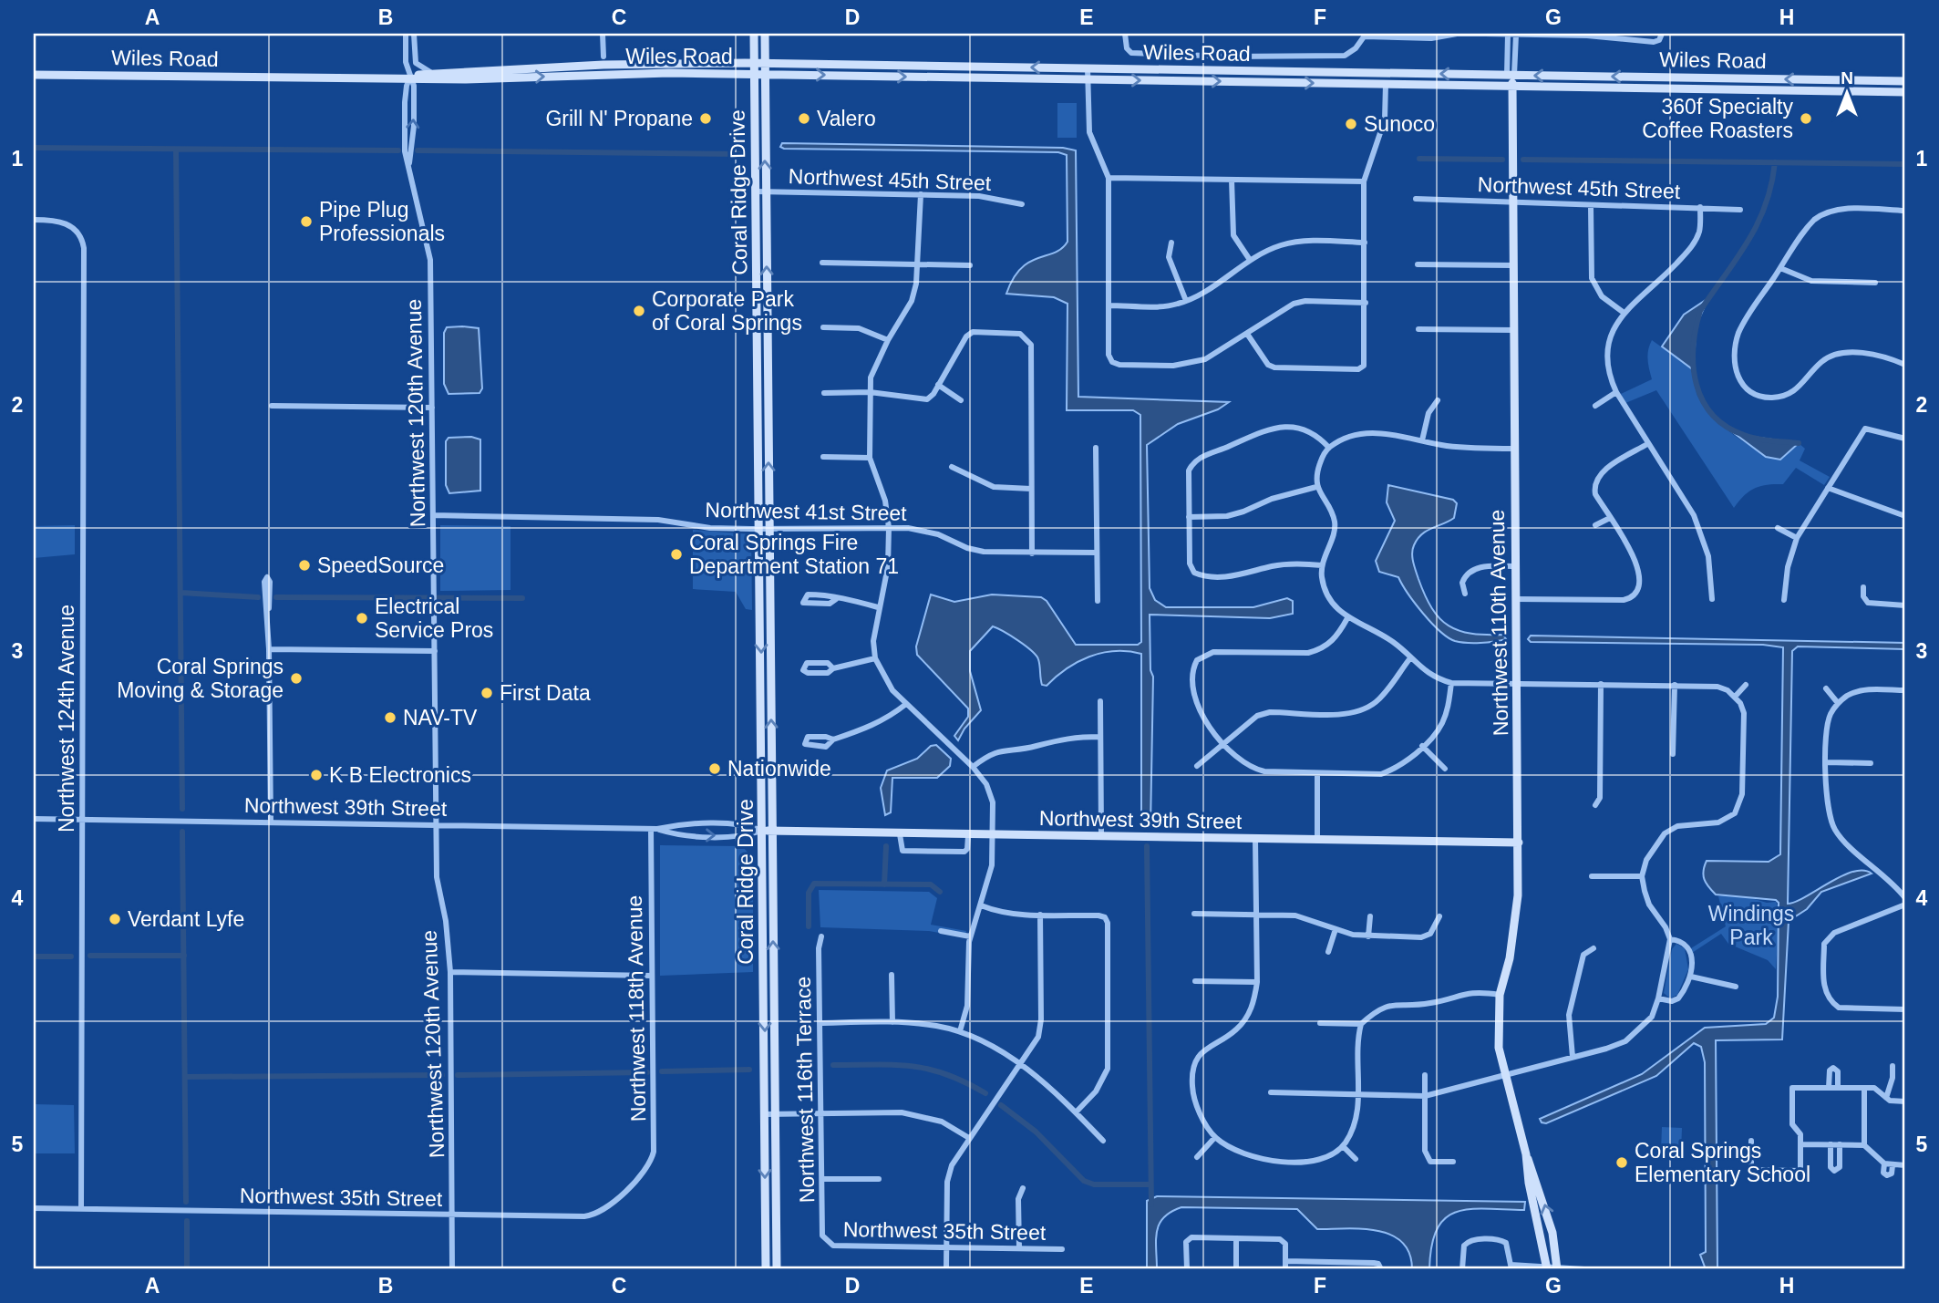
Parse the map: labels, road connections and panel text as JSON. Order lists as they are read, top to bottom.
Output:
{
  "streets": {
    "main road": [
      "Wiles Road",
      "Coral Ridge Drive",
      "Northwest 110th Avenue",
      "Northwest 39th Street"
    ],
    "street": [
      "Northwest 45th Street",
      "Northwest 120th Avenue",
      "Northwest 41st Street",
      "Northwest 124th Avenue",
      "Northwest 118th Avenue",
      "Northwest 116th Terrace",
      "Northwest 35th Street"
    ]
  },
  "crossings": [
    ["Wiles Road", "Coral Ridge Drive"],
    ["Wiles Road", "Northwest 120th Avenue"],
    ["Wiles Road", "Northwest 110th Avenue"],
    ["Northwest 45th Street", "Coral Ridge Drive"],
    ["Northwest 45th Street", "Northwest 110th Avenue"],
    ["Coral Ridge Drive", "Northwest 41st Street"],
    ["Coral Ridge Drive", "Northwest 39th Street"],
    ["Northwest 120th Avenue", "Northwest 41st Street"],
    ["Northwest 120th Avenue", "Northwest 39th Street"],
    ["Northwest 120th Avenue", "Northwest 35th Street"],
    ["Northwest 110th Avenue", "Northwest 39th Street"],
    ["Northwest 124th Avenue", "Northwest 39th Street"],
    ["Northwest 124th Avenue", "Northwest 35th Street"],
    ["Northwest 39th Street", "Northwest 118th Avenue"],
    ["Northwest 118th Avenue", "Northwest 35th Street"],
    ["Northwest 116th Terrace", "Northwest 35th Street"]
  ],
  "parks": ["Windings Park"],
  "places": [
    "Grill N' Propane",
    "Valero",
    "360f Specialty Coffee Roasters",
    "Sunoco",
    "Pipe Plug Professionals",
    "Corporate Park of Coral Springs",
    "Coral Springs Fire Department Station 71",
    "SpeedSource",
    "Electrical Service Pros",
    "Coral Springs Moving & Storage",
    "First Data",
    "NAV-TV",
    "Nationwide",
    "K B Electronics",
    "Verdant Lyfe",
    "Coral Springs Elementary School"
  ],
  "north": "top",
  "grid": {
    "columns": [
      "A",
      "B",
      "C",
      "D",
      "E",
      "F",
      "G",
      "H"
    ],
    "rows": [
      "1",
      "2",
      "3",
      "4",
      "5"
    ]
  }
}
